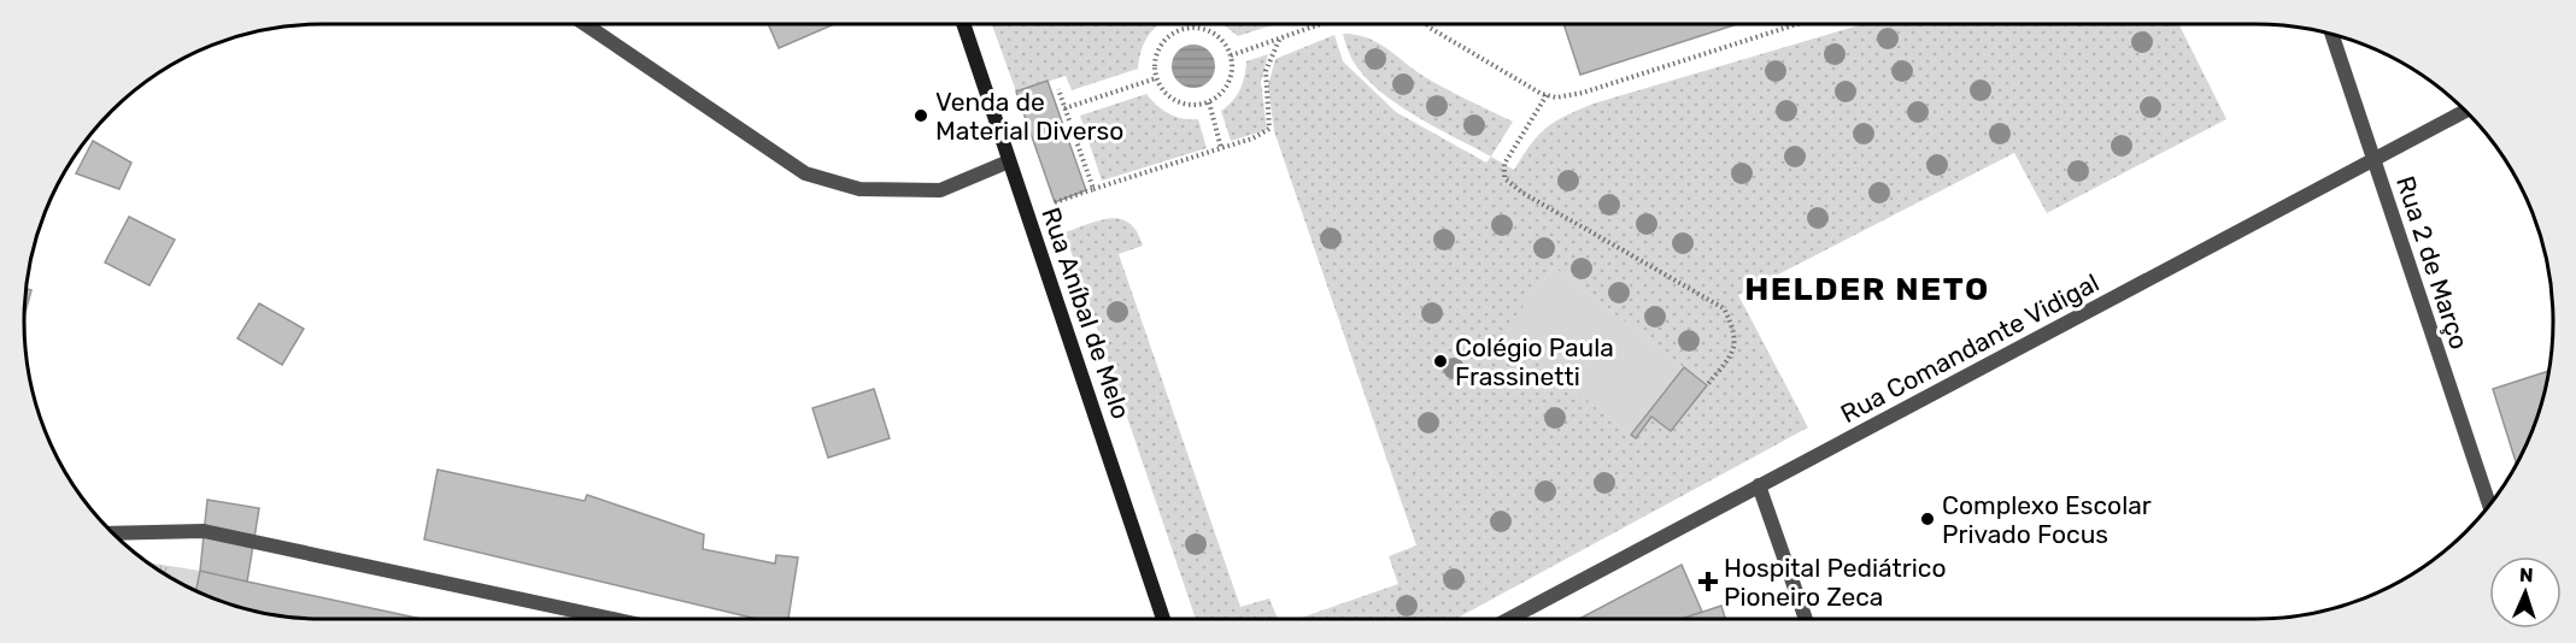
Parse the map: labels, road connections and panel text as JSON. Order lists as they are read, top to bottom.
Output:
{
  "streets": {
    "street": ["Rua 2 de Março", "Rua Aníbal de Melo", "Rua Comandante Vidigal"]
  },
  "crossings": [
    ["Rua 2 de Março", "Rua Comandante Vidigal"]
  ],
  "districts": ["HELDER NETO"],
  "places": {
    "other": ["Venda de Material Diverso", "Colégio Paula Frassinetti", "Complexo Escolar Privado Focus"],
    "health": ["Hospital Pediátrico Pioneiro Zeca"]
  },
  "north": "top"
}
